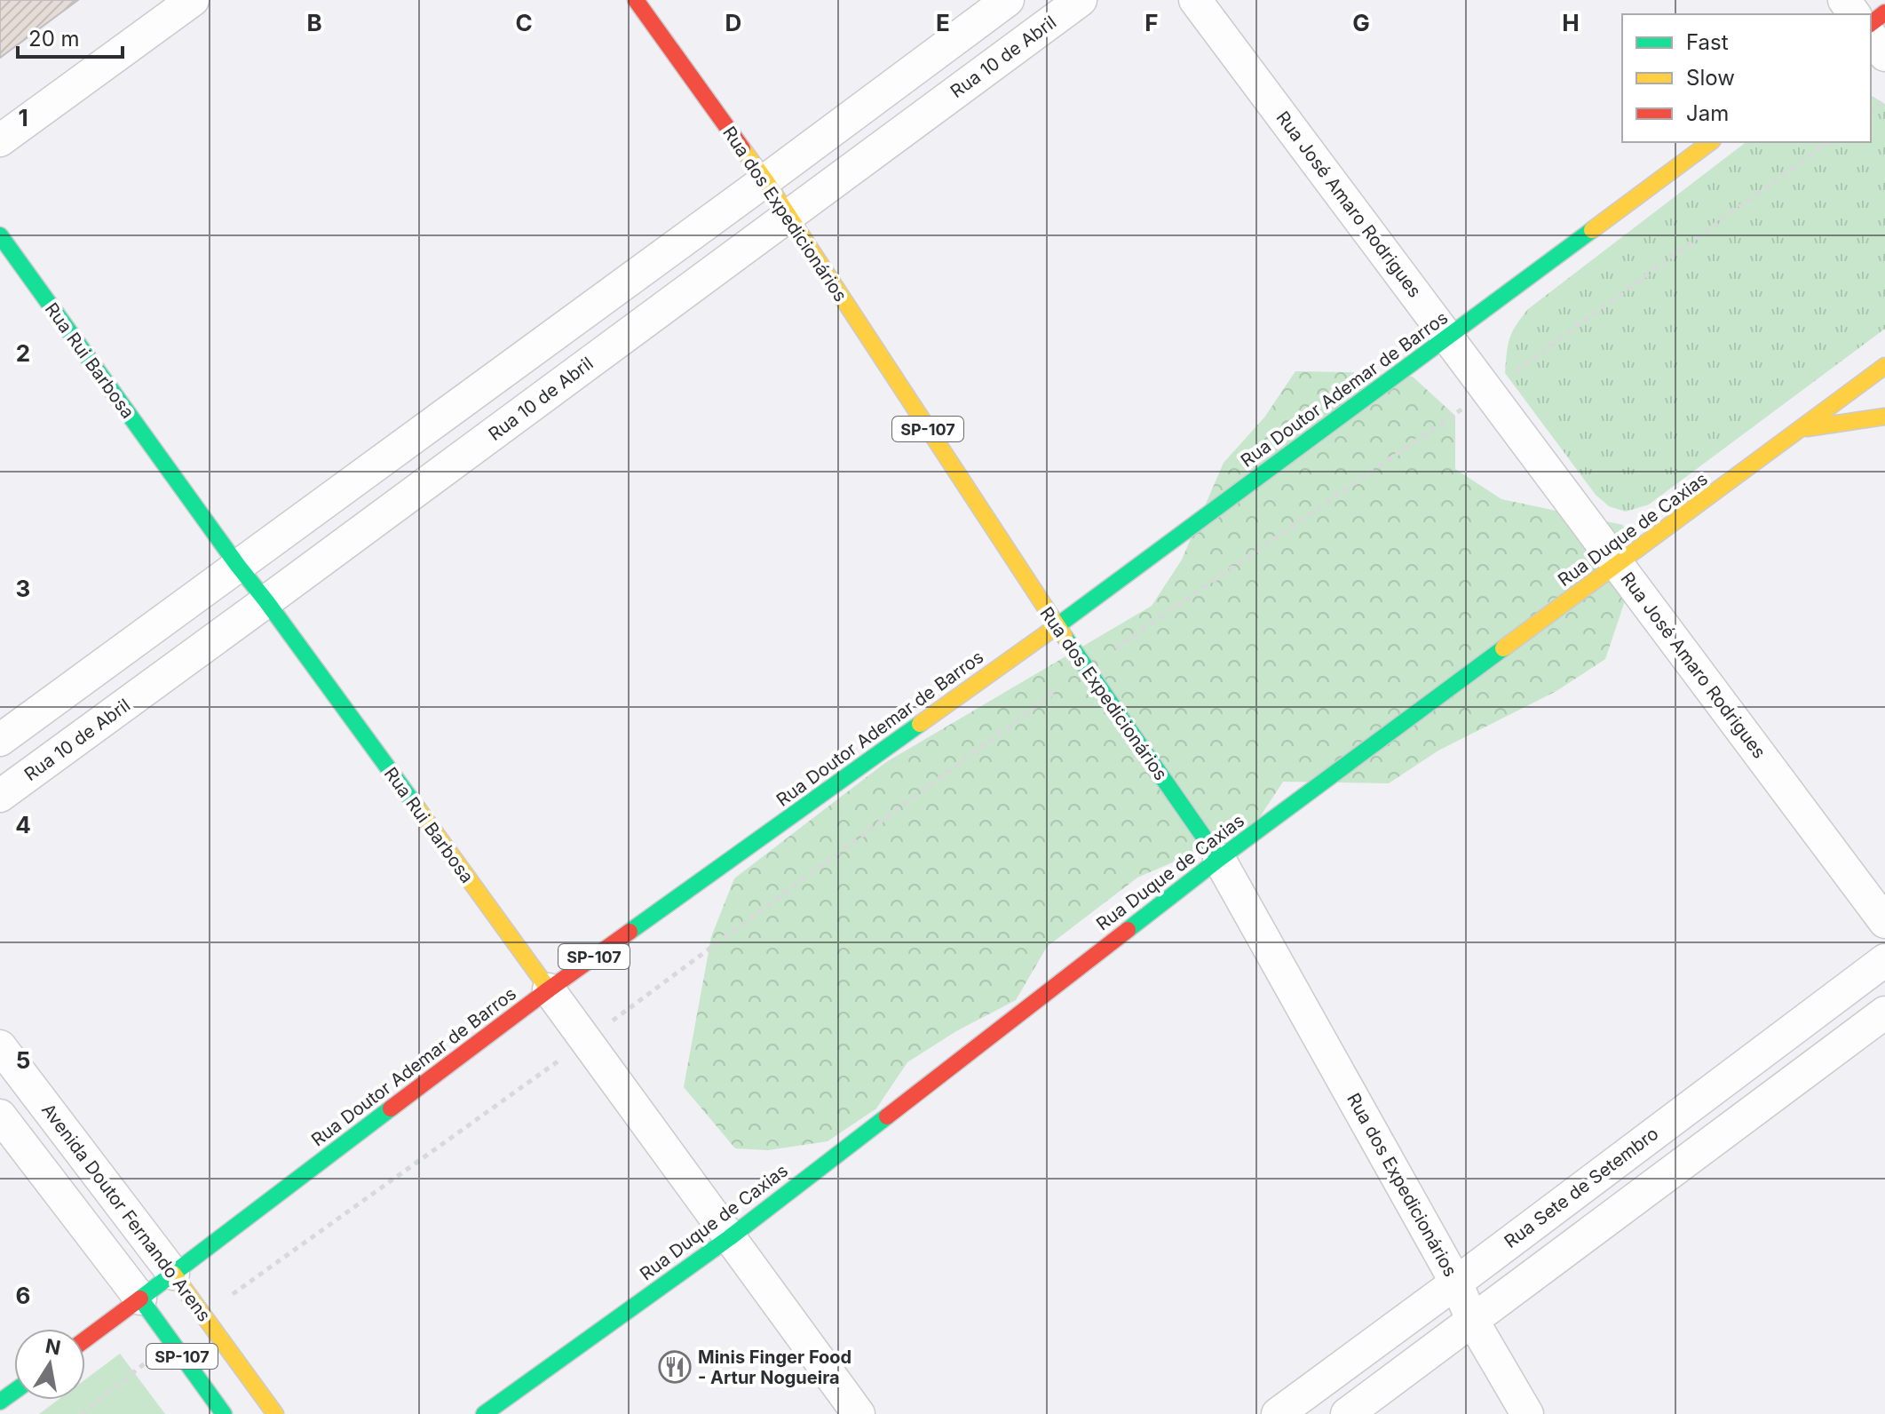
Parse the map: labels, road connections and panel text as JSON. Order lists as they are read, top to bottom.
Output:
{
  "streets": {
    "main road": [
      "Rua dos Expedicionários",
      "Rua Rui Barbosa",
      "Rua Doutor Ademar de Barros",
      "SP-107",
      "Rua Duque de Caxias",
      "Avenida Doutor Fernando Arens"
    ],
    "street": ["Rua 10 de Abril", "Rua José Amaro Rodrigues", "Rua Sete de Setembro"]
  },
  "crossings": [
    ["Rua 10 de Abril", "Rua dos Expedicionários"],
    ["Rua 10 de Abril", "Rua Rui Barbosa"],
    ["Rua José Amaro Rodrigues", "Rua Doutor Ademar de Barros"],
    ["Rua José Amaro Rodrigues", "Rua Duque de Caxias"],
    ["Rua dos Expedicionários", "Rua Doutor Ademar de Barros"],
    ["Rua dos Expedicionários", "Rua Duque de Caxias"],
    ["Rua dos Expedicionários", "Rua Sete de Setembro"],
    ["Rua Rui Barbosa", "Rua Doutor Ademar de Barros"],
    ["Rua Rui Barbosa", "Rua Duque de Caxias"],
    ["Rua Doutor Ademar de Barros", "SP-107"],
    ["Rua Doutor Ademar de Barros", "Avenida Doutor Fernando Arens"]
  ],
  "places": {
    "restaurant": ["Minis Finger Food - Artur Nogueira"]
  },
  "legend": ["Fast", "Slow", "Jam"],
  "scale_bar": "20 m",
  "north": "top",
  "grid": {
    "columns": [
      "B",
      "C",
      "D",
      "E",
      "F",
      "G",
      "H"
    ],
    "rows": [
      "1",
      "2",
      "3",
      "4",
      "5",
      "6"
    ]
  }
}
